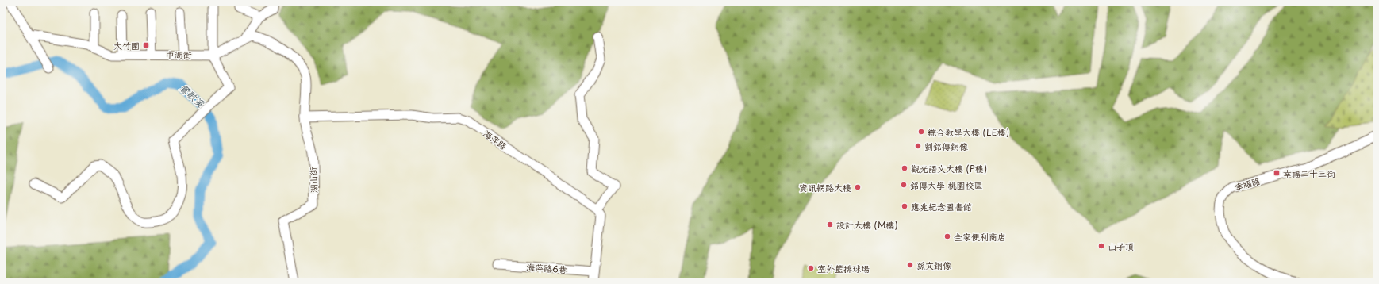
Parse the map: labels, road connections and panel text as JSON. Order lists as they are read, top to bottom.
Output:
{
  "streets": {
    "street": [
      "中湖街",
      "海萍路",
      "湖山街",
      "幸福路",
      "海萍路6巷"
    ]
  },
  "crossings": [
    ["中湖街", "海萍路"],
    ["中湖街", "湖山街"],
    ["海萍路", "湖山街"]
  ],
  "water": ["鶯歌溪"],
  "places": {
    "transit": ["大竹圍", "幸福二十三街"],
    "other": [
      "綜合教學大樓 (EE樓)",
      "劉銘傳銅像",
      "觀光語文大樓 (P樓)",
      "銘傳大學 桃園校區",
      "資訊網路大樓",
      "應兆紀念圖書館",
      "設計大樓 (M樓)",
      "全家便利商店",
      "山子頂",
      "孫文銅像",
      "室外籃排球場"
    ]
  }
}
